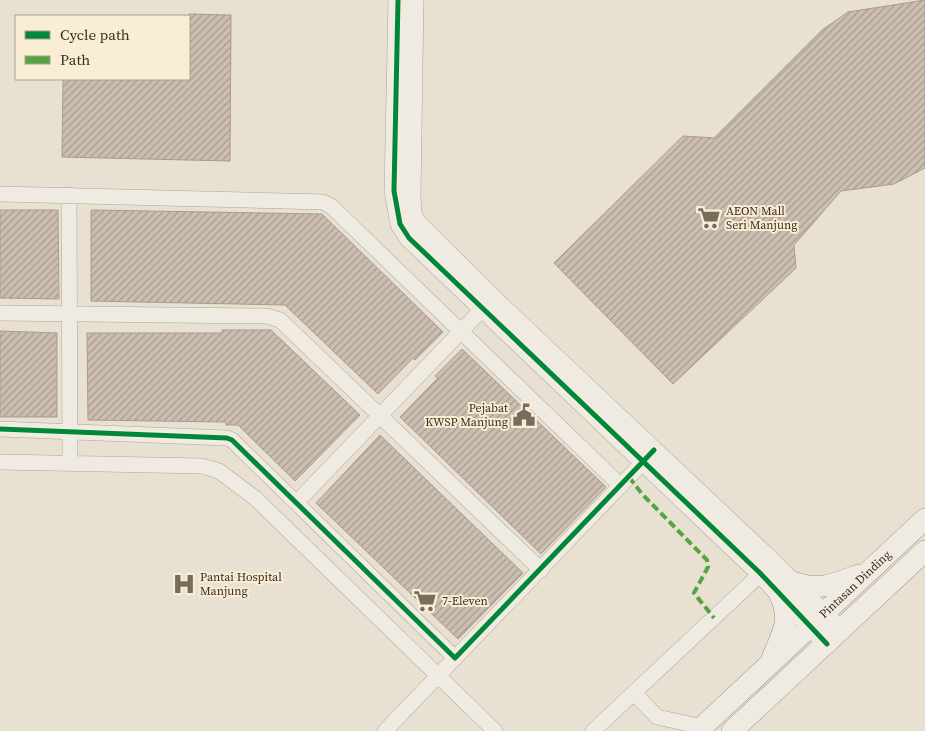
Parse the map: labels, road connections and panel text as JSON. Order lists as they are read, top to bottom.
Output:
{
  "streets": {
    "main road": ["Pintasan Dinding"]
  },
  "places": {
    "supermarket": ["AEON Mall Seri Manjung", "7-Eleven"],
    "public building": ["Pejabat KWSP Manjung"],
    "hospital": ["Pantai Hospital Manjung"]
  },
  "legend": ["Cycle path", "Path"]
}
